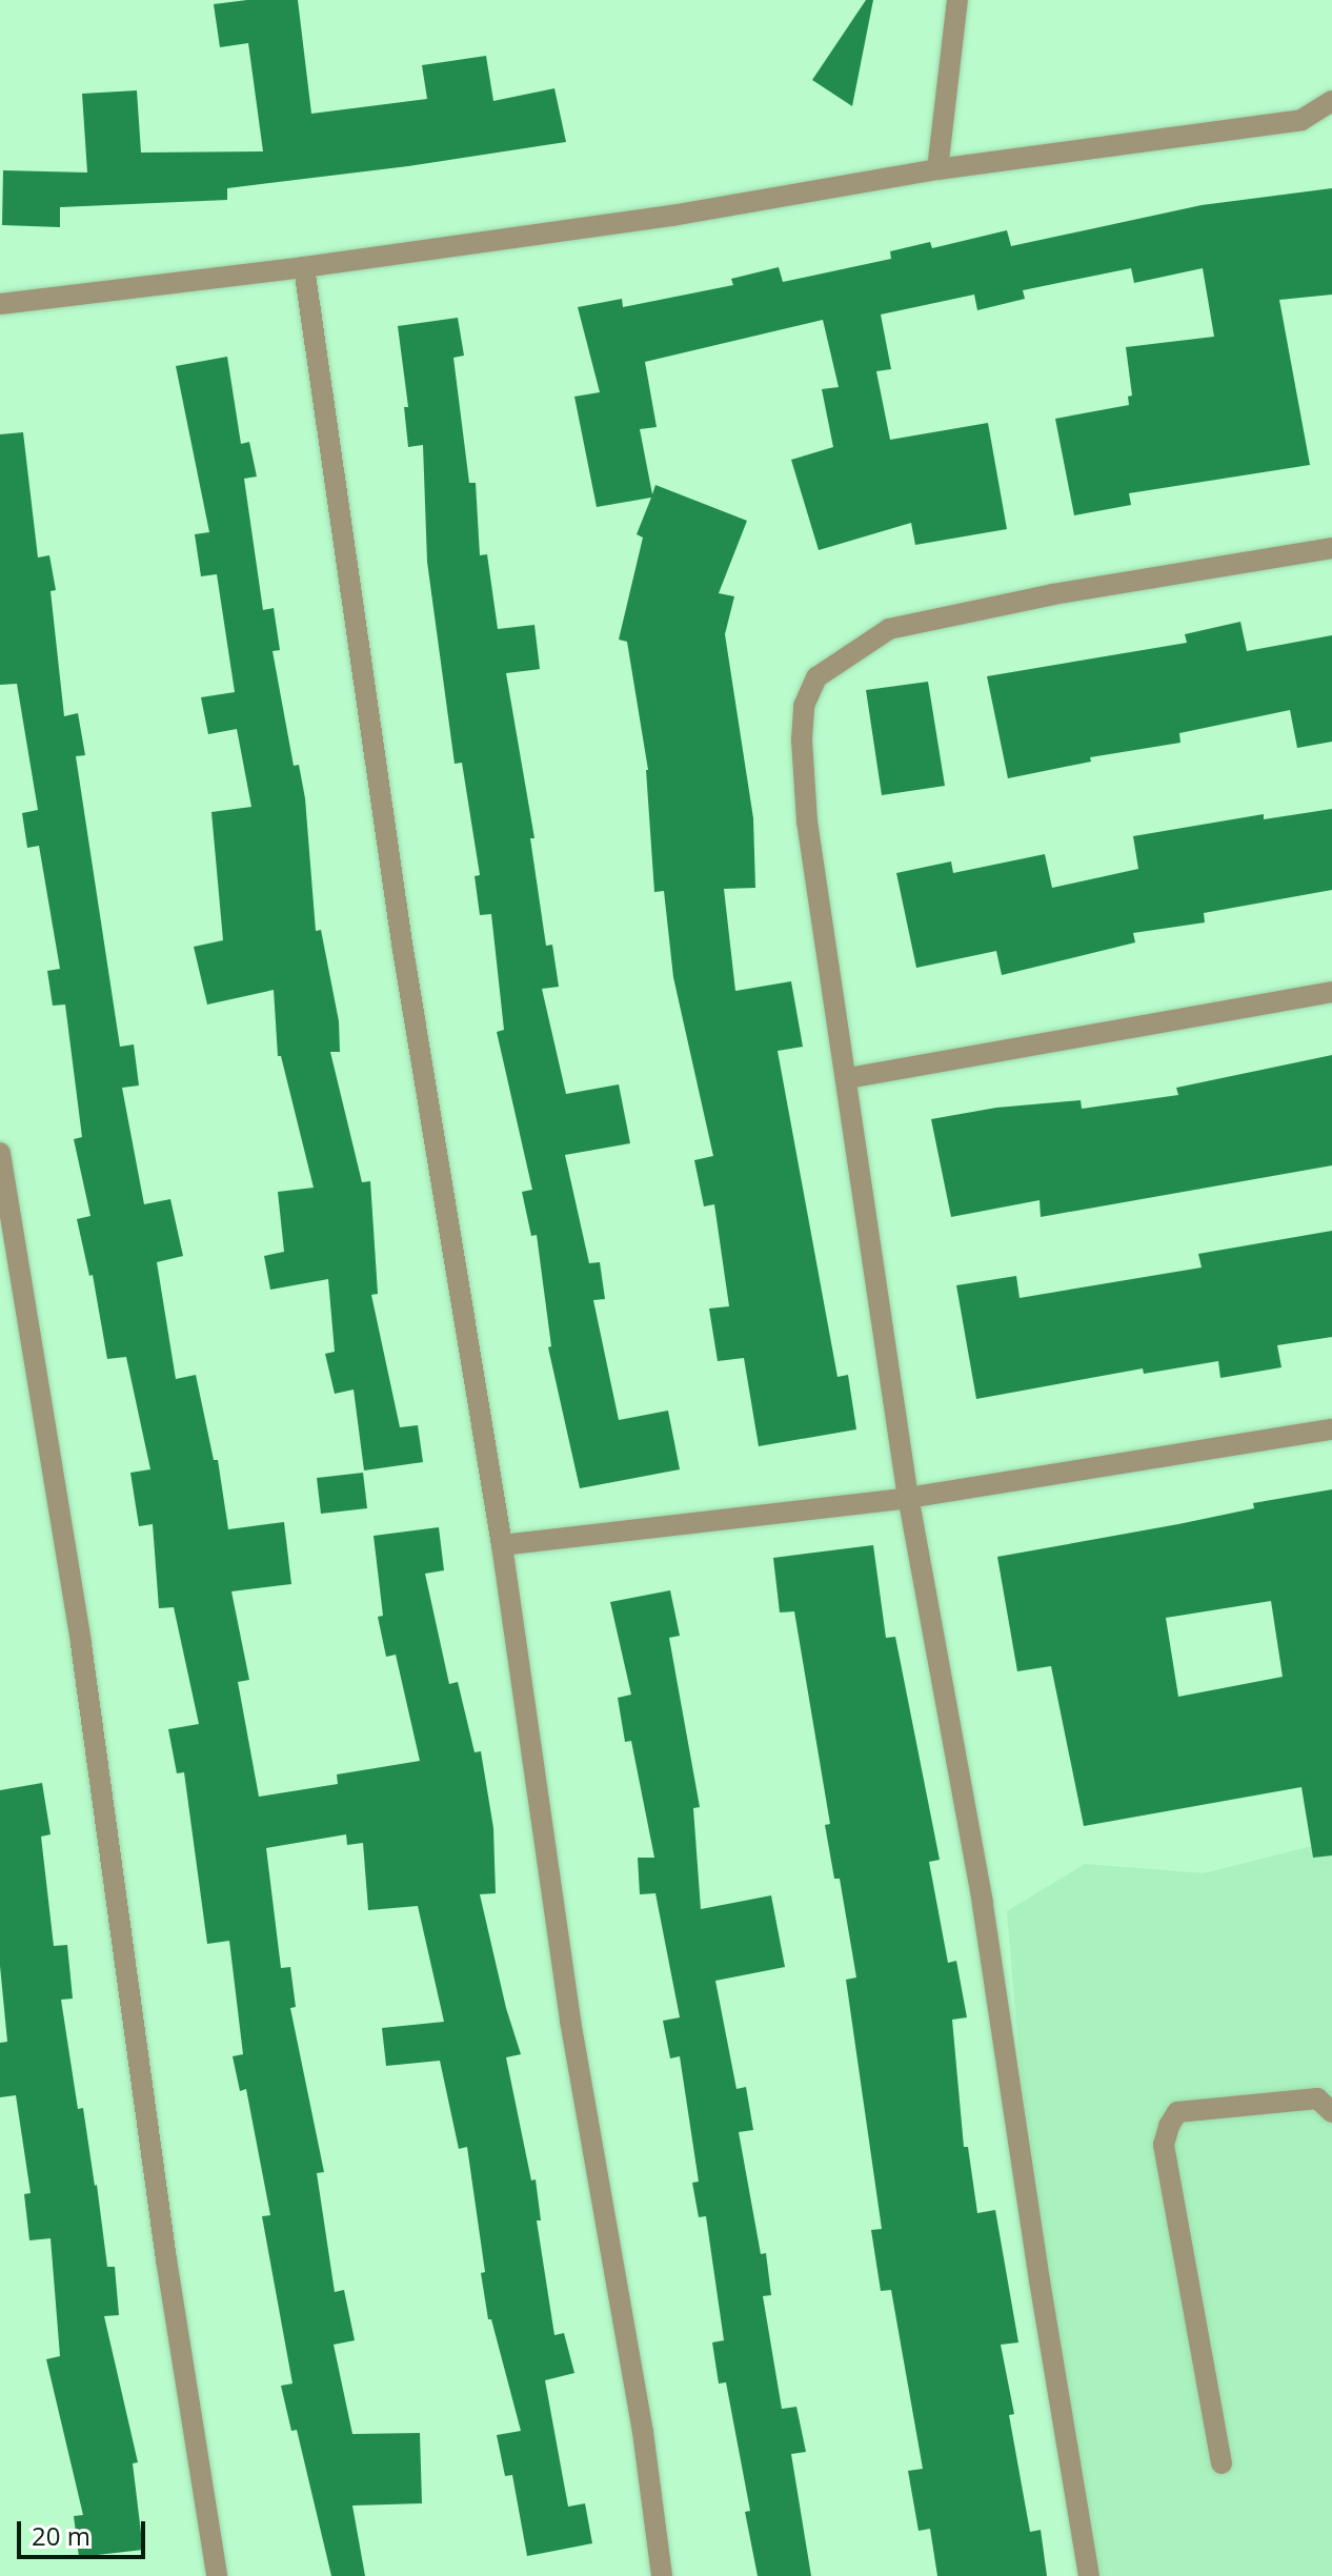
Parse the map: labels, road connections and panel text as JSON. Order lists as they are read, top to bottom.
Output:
{
  "scale_bar": "20 m"
}
